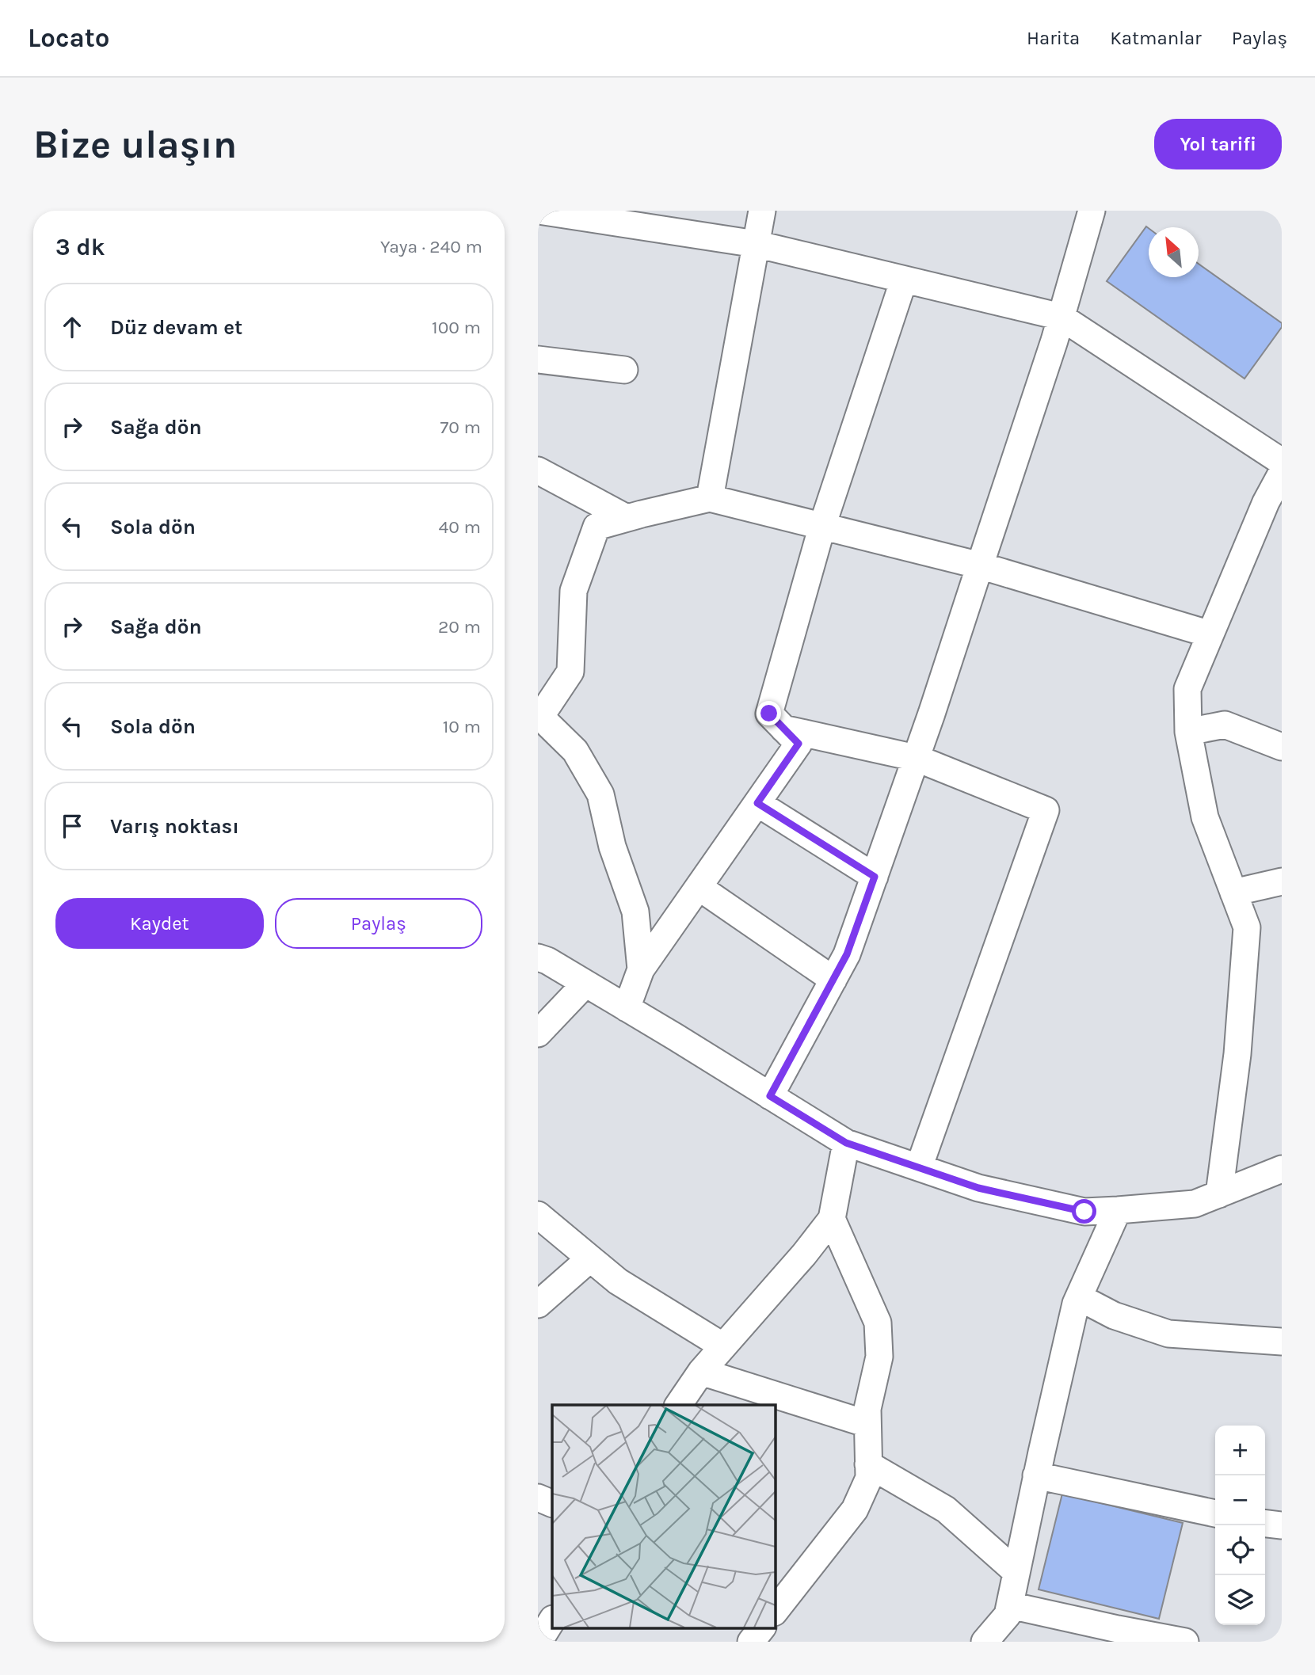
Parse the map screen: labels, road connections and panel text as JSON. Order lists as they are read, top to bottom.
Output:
{
  "north": "top left",
  "page": {
    "header": "Locato",
    "nav": ["Harita", "Katmanlar", "Paylaş"],
    "buttons": [
      "Yol tarifi",
      ["Kaydet", "Paylaş"]
    ],
    "title": "Bize ulaşın",
    "heading": ["3 dk", "Yaya · 240 m"],
    "list": [
      ["Düz devam et", "100 m"],
      ["Sağa dön", "70 m"],
      ["Sola dön", "40 m"],
      ["Sağa dön", "20 m"],
      ["Sola dön", "10 m"],
      "Varış noktası"
    ],
    "map_buttons": ["+", "−"]
  }
}
